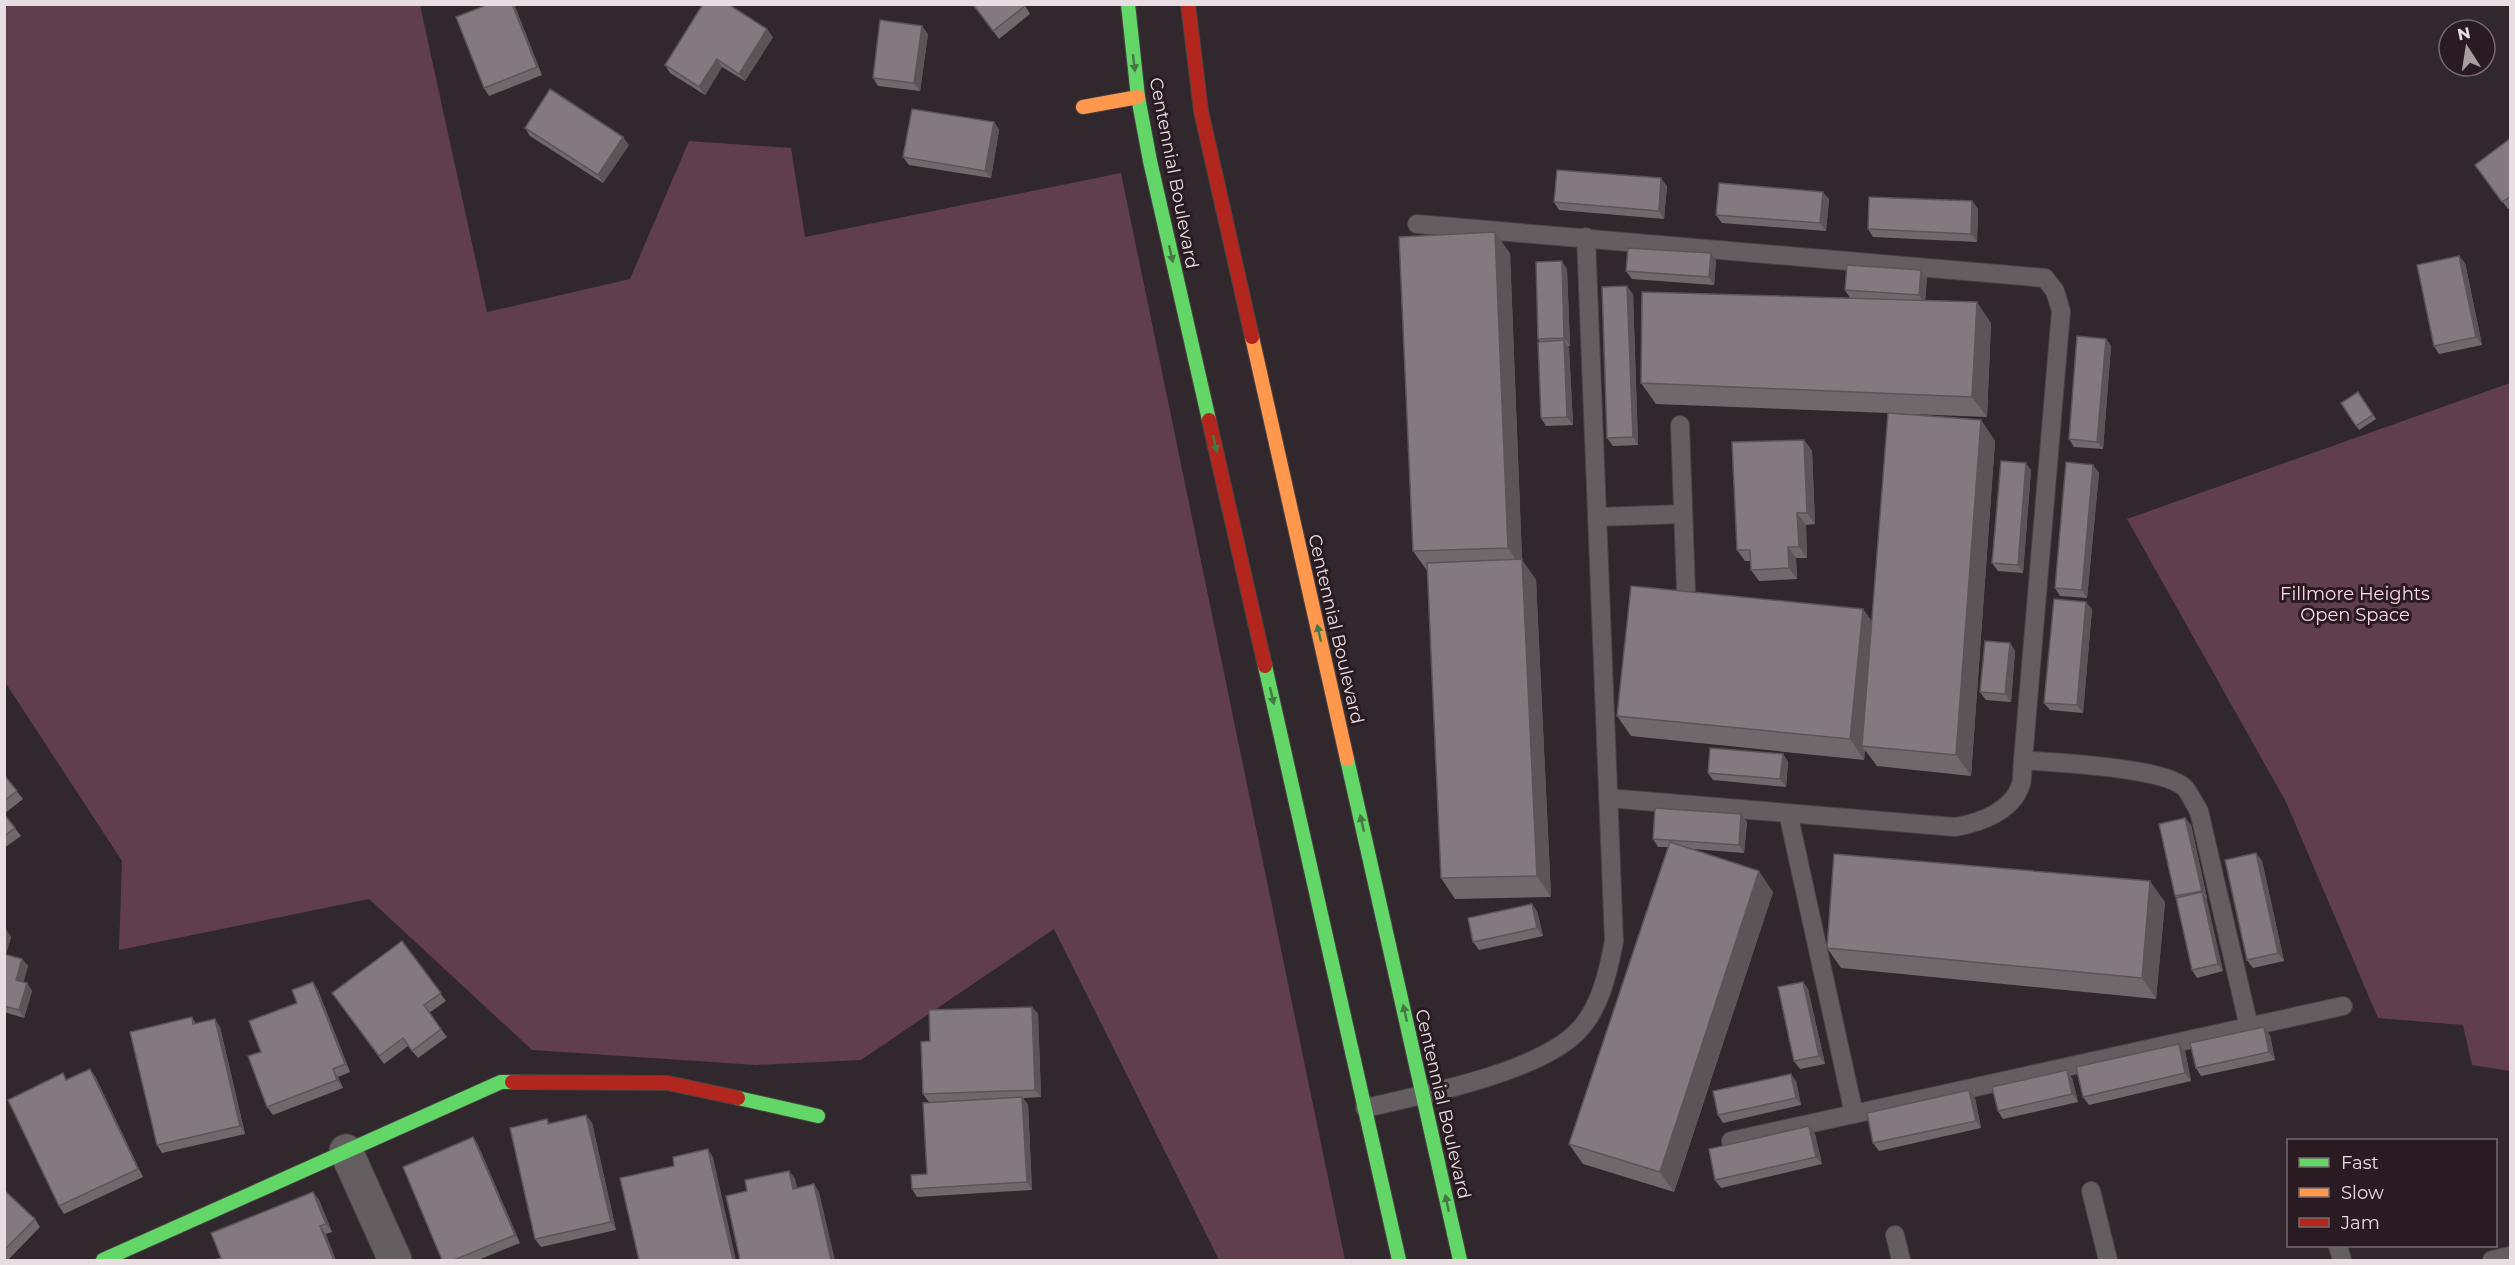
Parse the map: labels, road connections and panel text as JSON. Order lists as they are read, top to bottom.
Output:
{
  "streets": {
    "main road": ["Centennial Boulevard"]
  },
  "parks": ["Fillmore Heights Open Space"],
  "legend": ["Fast", "Slow", "Jam"],
  "north": "top"
}
